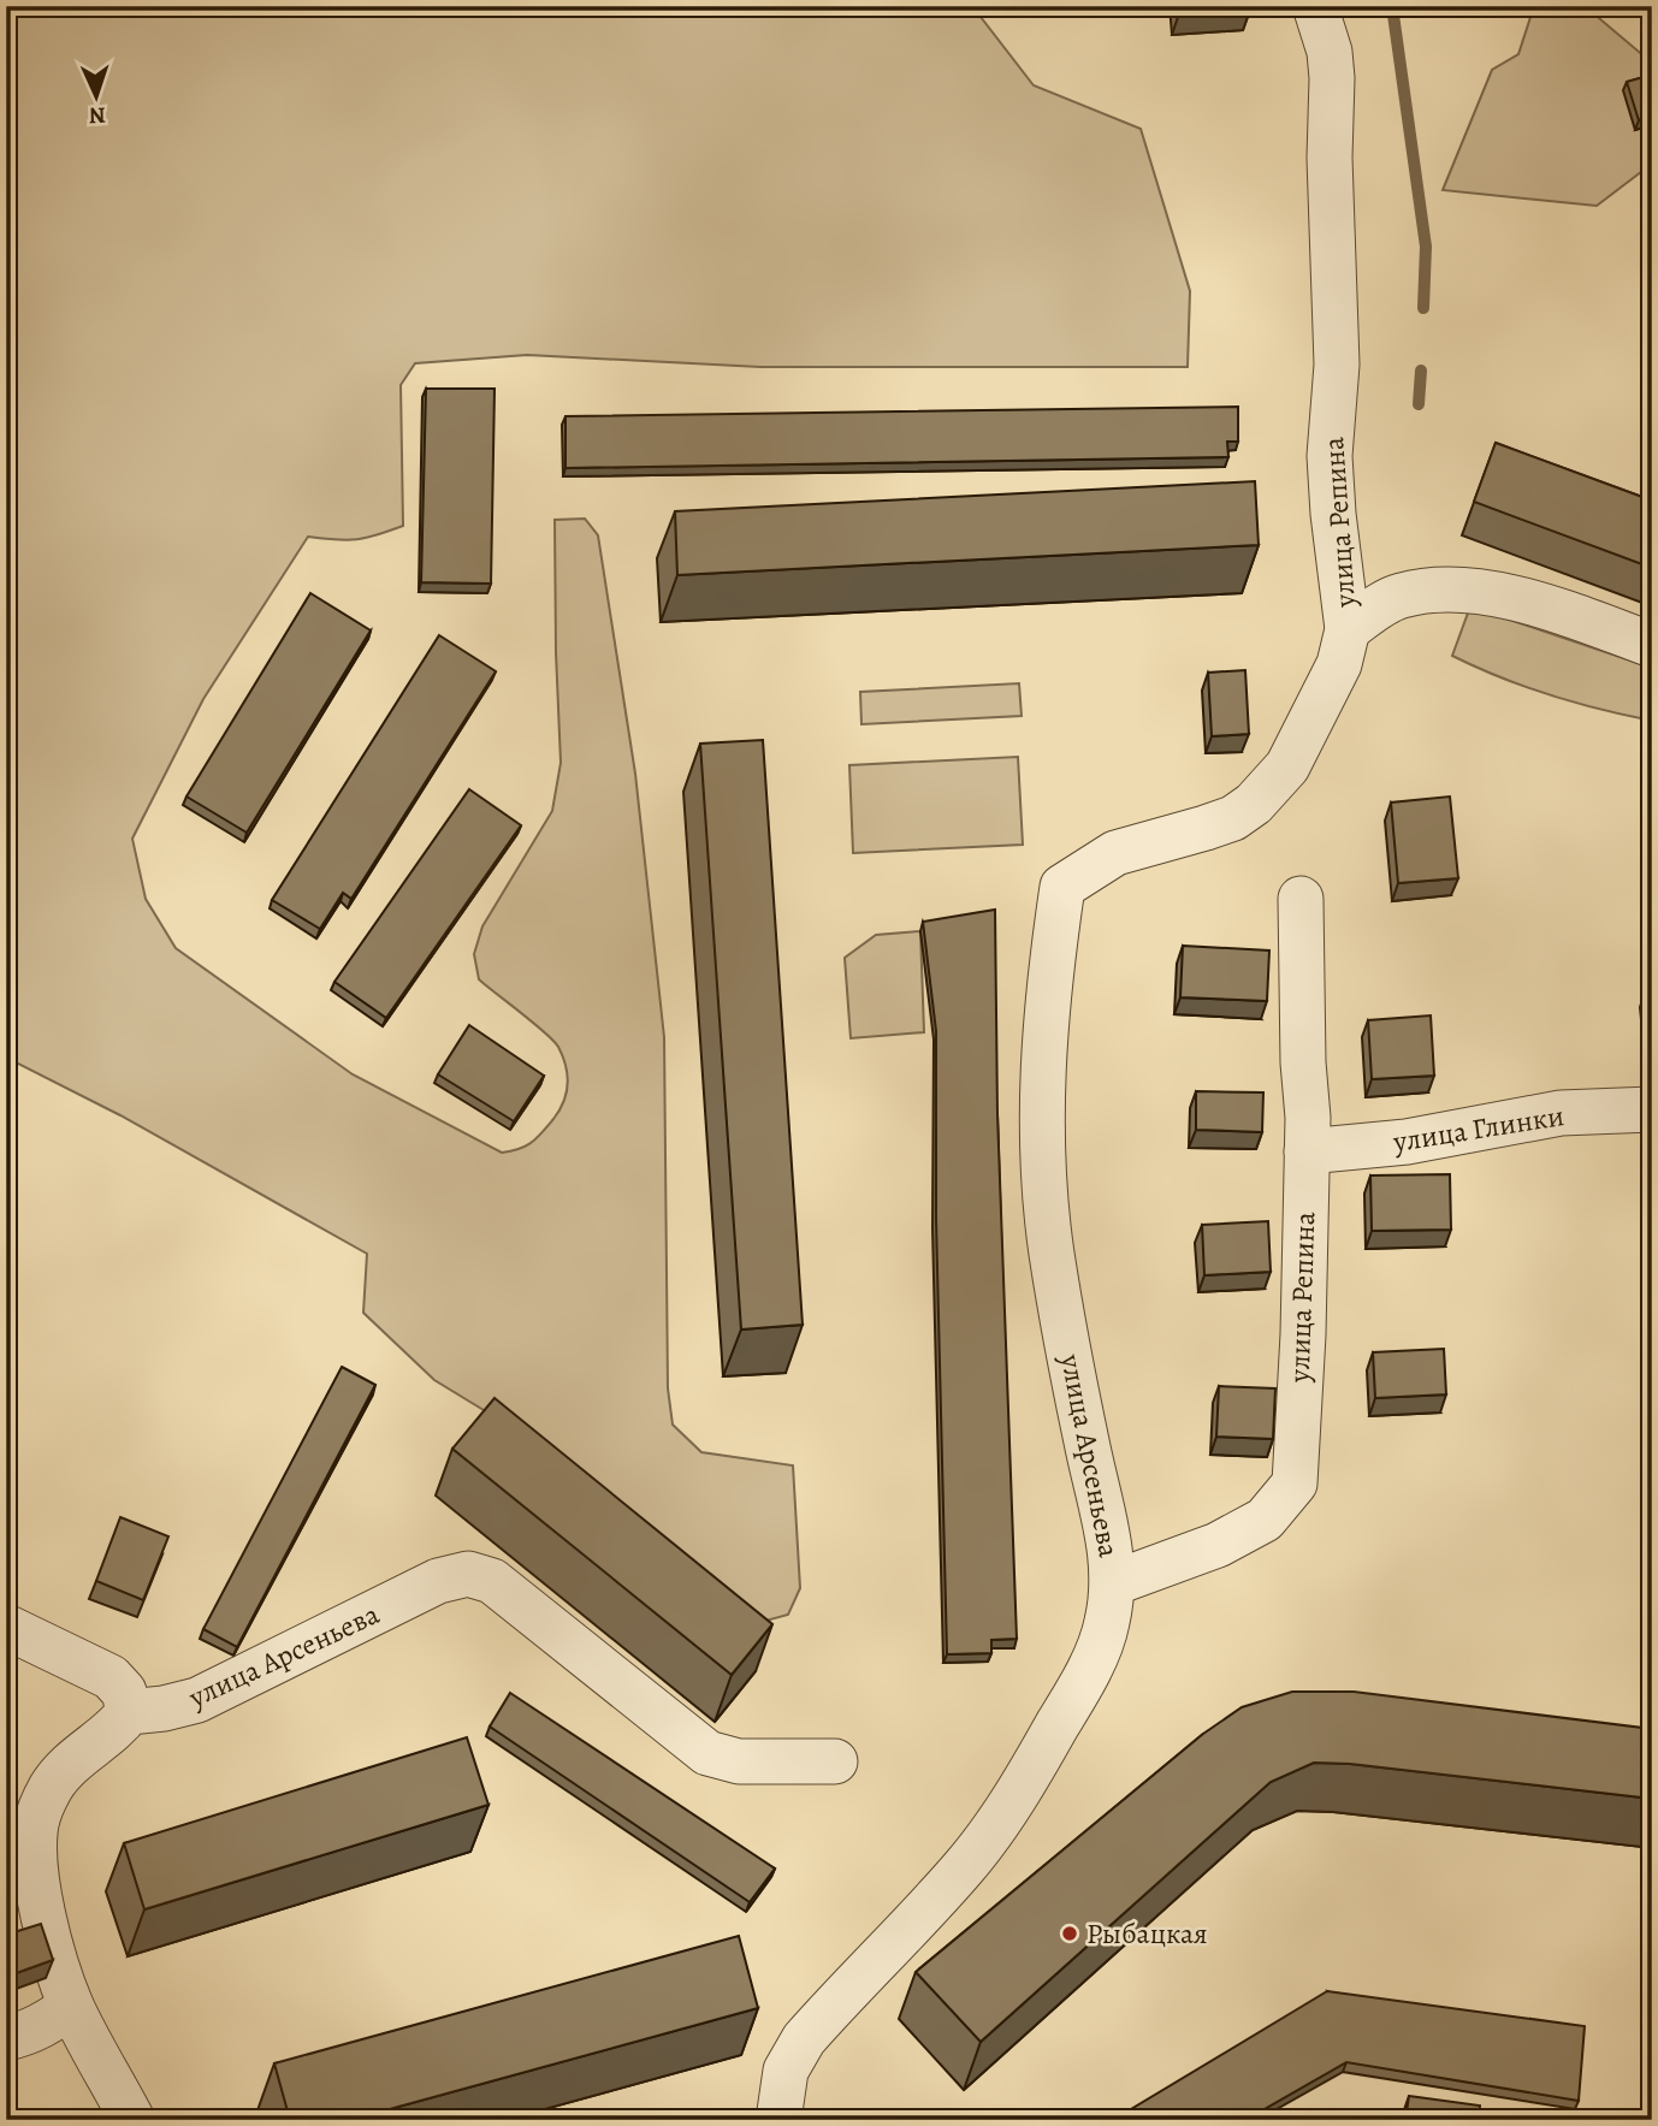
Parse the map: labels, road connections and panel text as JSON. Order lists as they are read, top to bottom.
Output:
{
  "streets": {
    "street": ["улица Репина", "улица Глинки", "улица Арсеньева"]
  },
  "crossings": [
    ["улица Репина", "улица Глинки"],
    ["улица Репина", "улица Арсеньева"]
  ],
  "places": ["Рыбацкая"],
  "north": "bottom"
}
